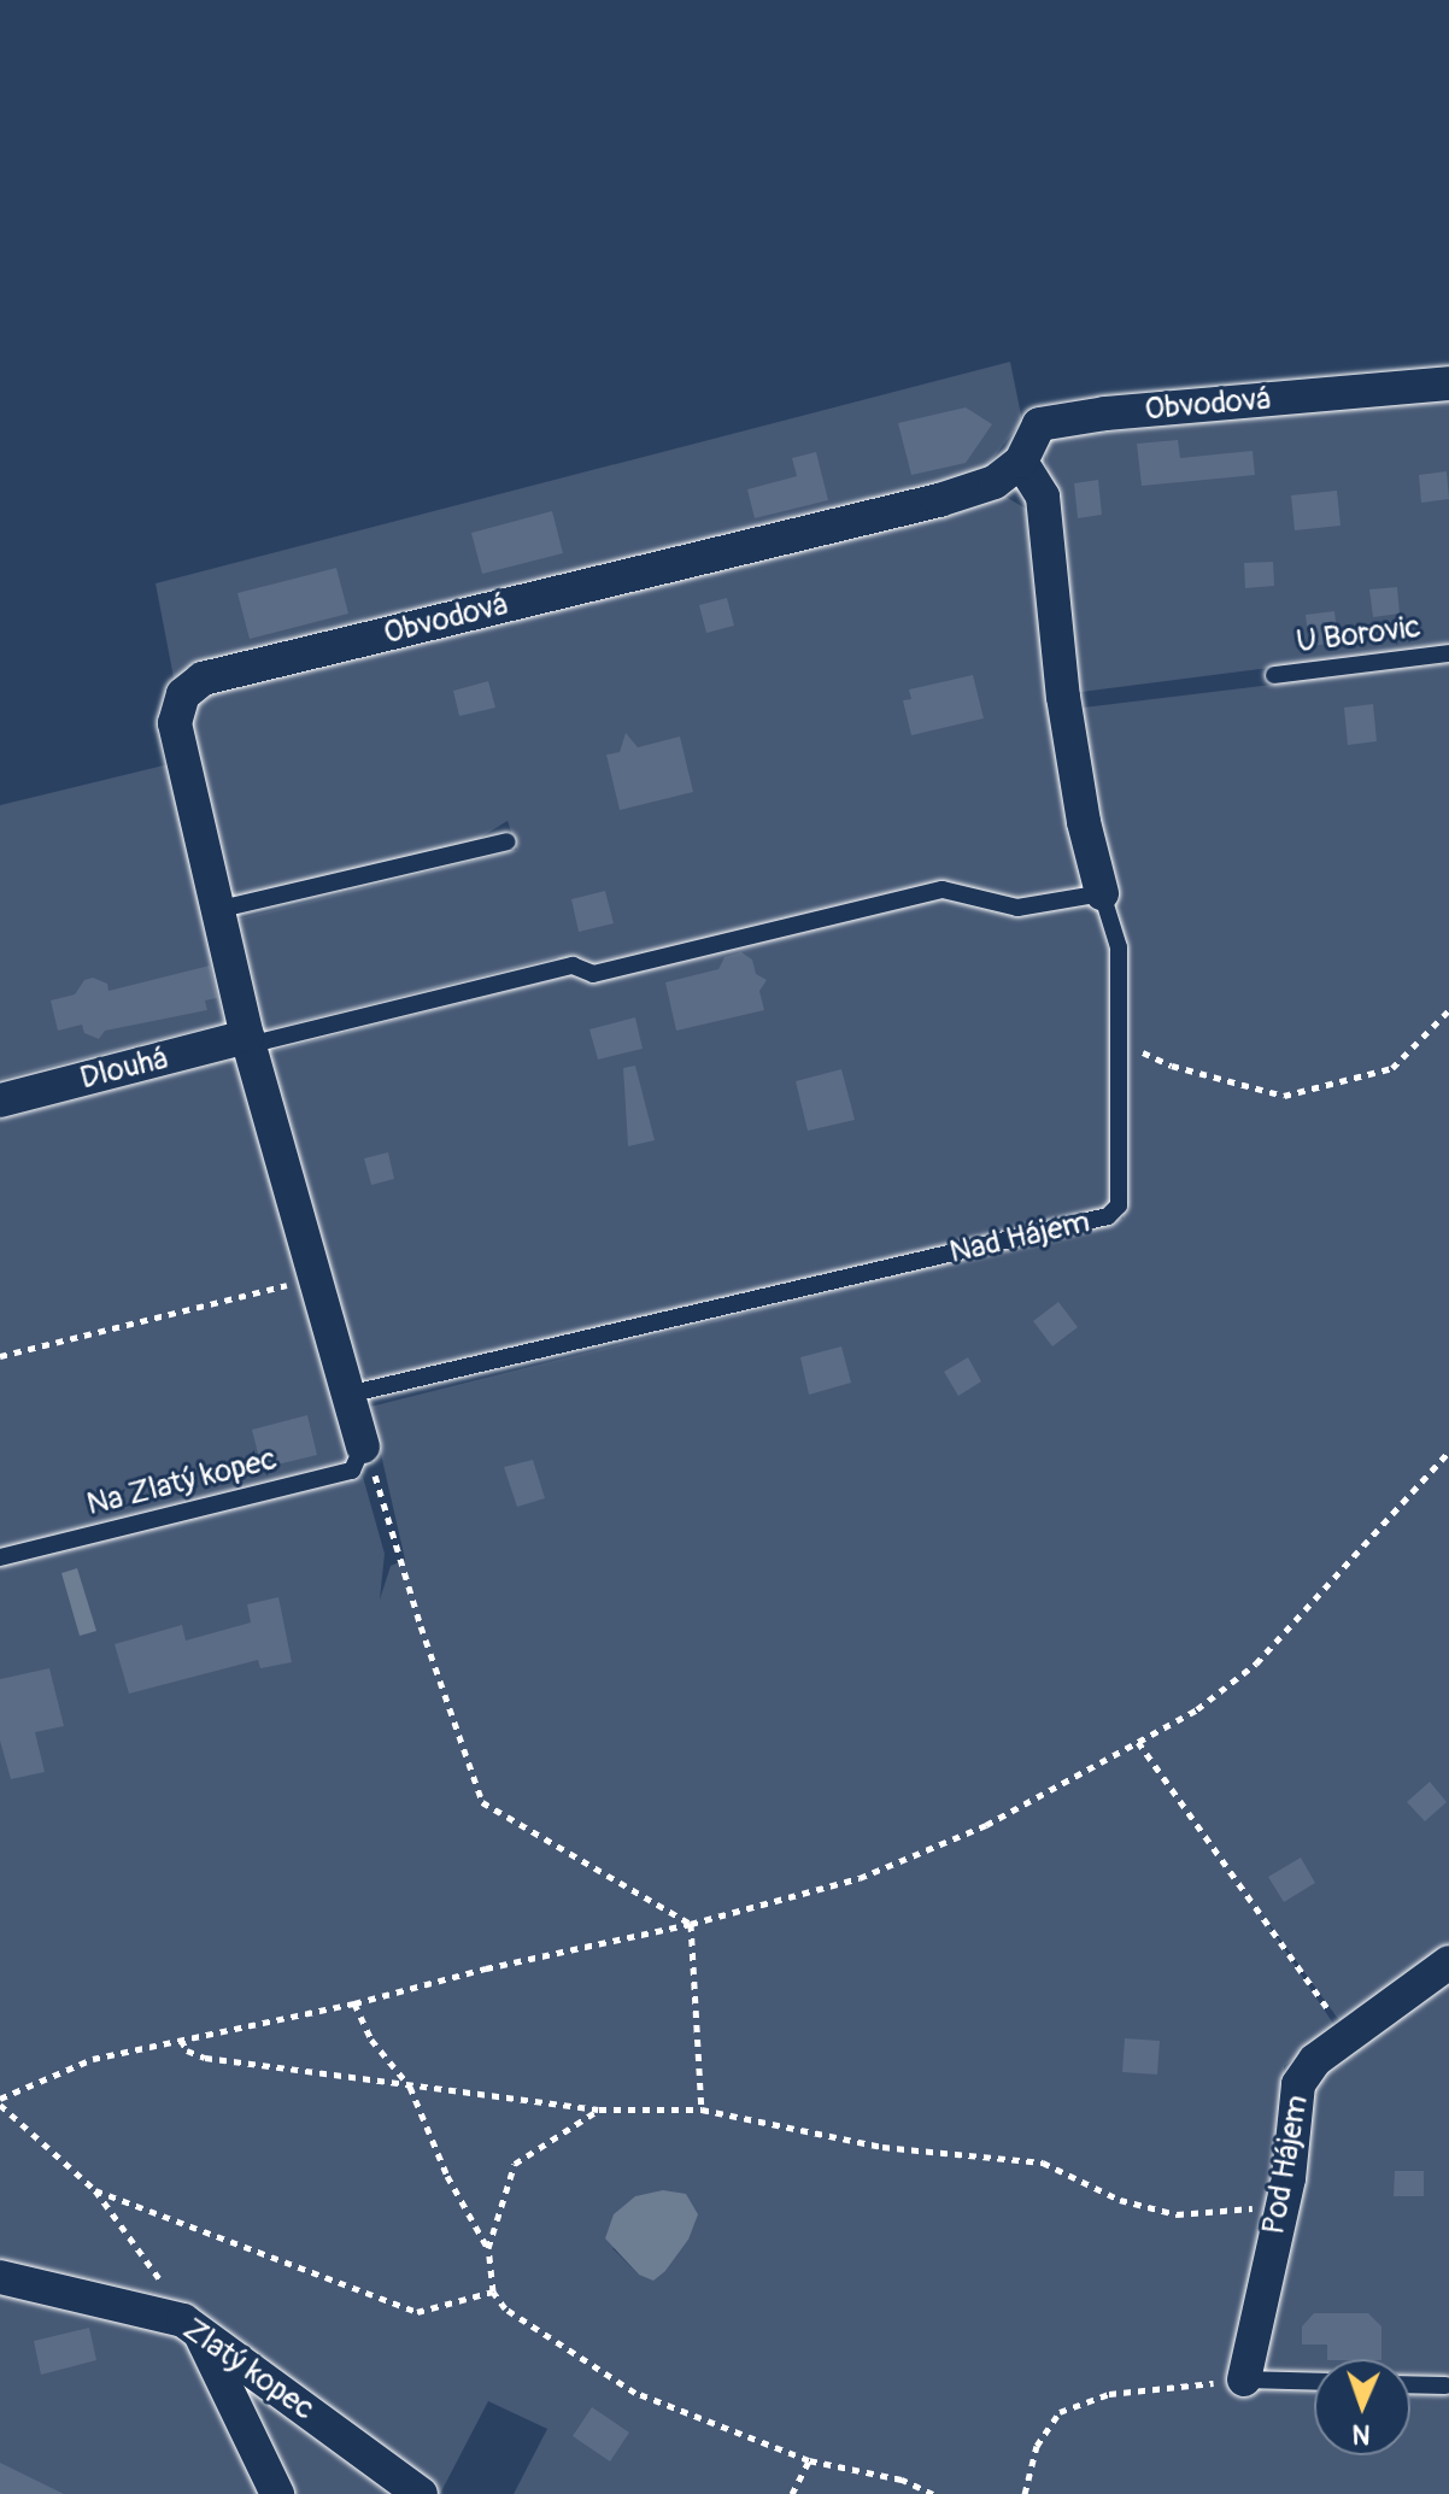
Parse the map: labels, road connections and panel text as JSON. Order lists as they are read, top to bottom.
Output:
{
  "streets": {
    "street": [
      "Obvodová",
      "Dlouhá",
      "Nad Hájem",
      "Pod Hájem",
      "Zlatý kopec"
    ],
    "lane": ["U Borovic", "Na Zlatý kopec"]
  },
  "crossings": [
    ["Obvodová", "Dlouhá"],
    ["Obvodová", "Nad Hájem"],
    ["Obvodová", "Na Zlatý kopec"]
  ],
  "north": "bottom"
}
